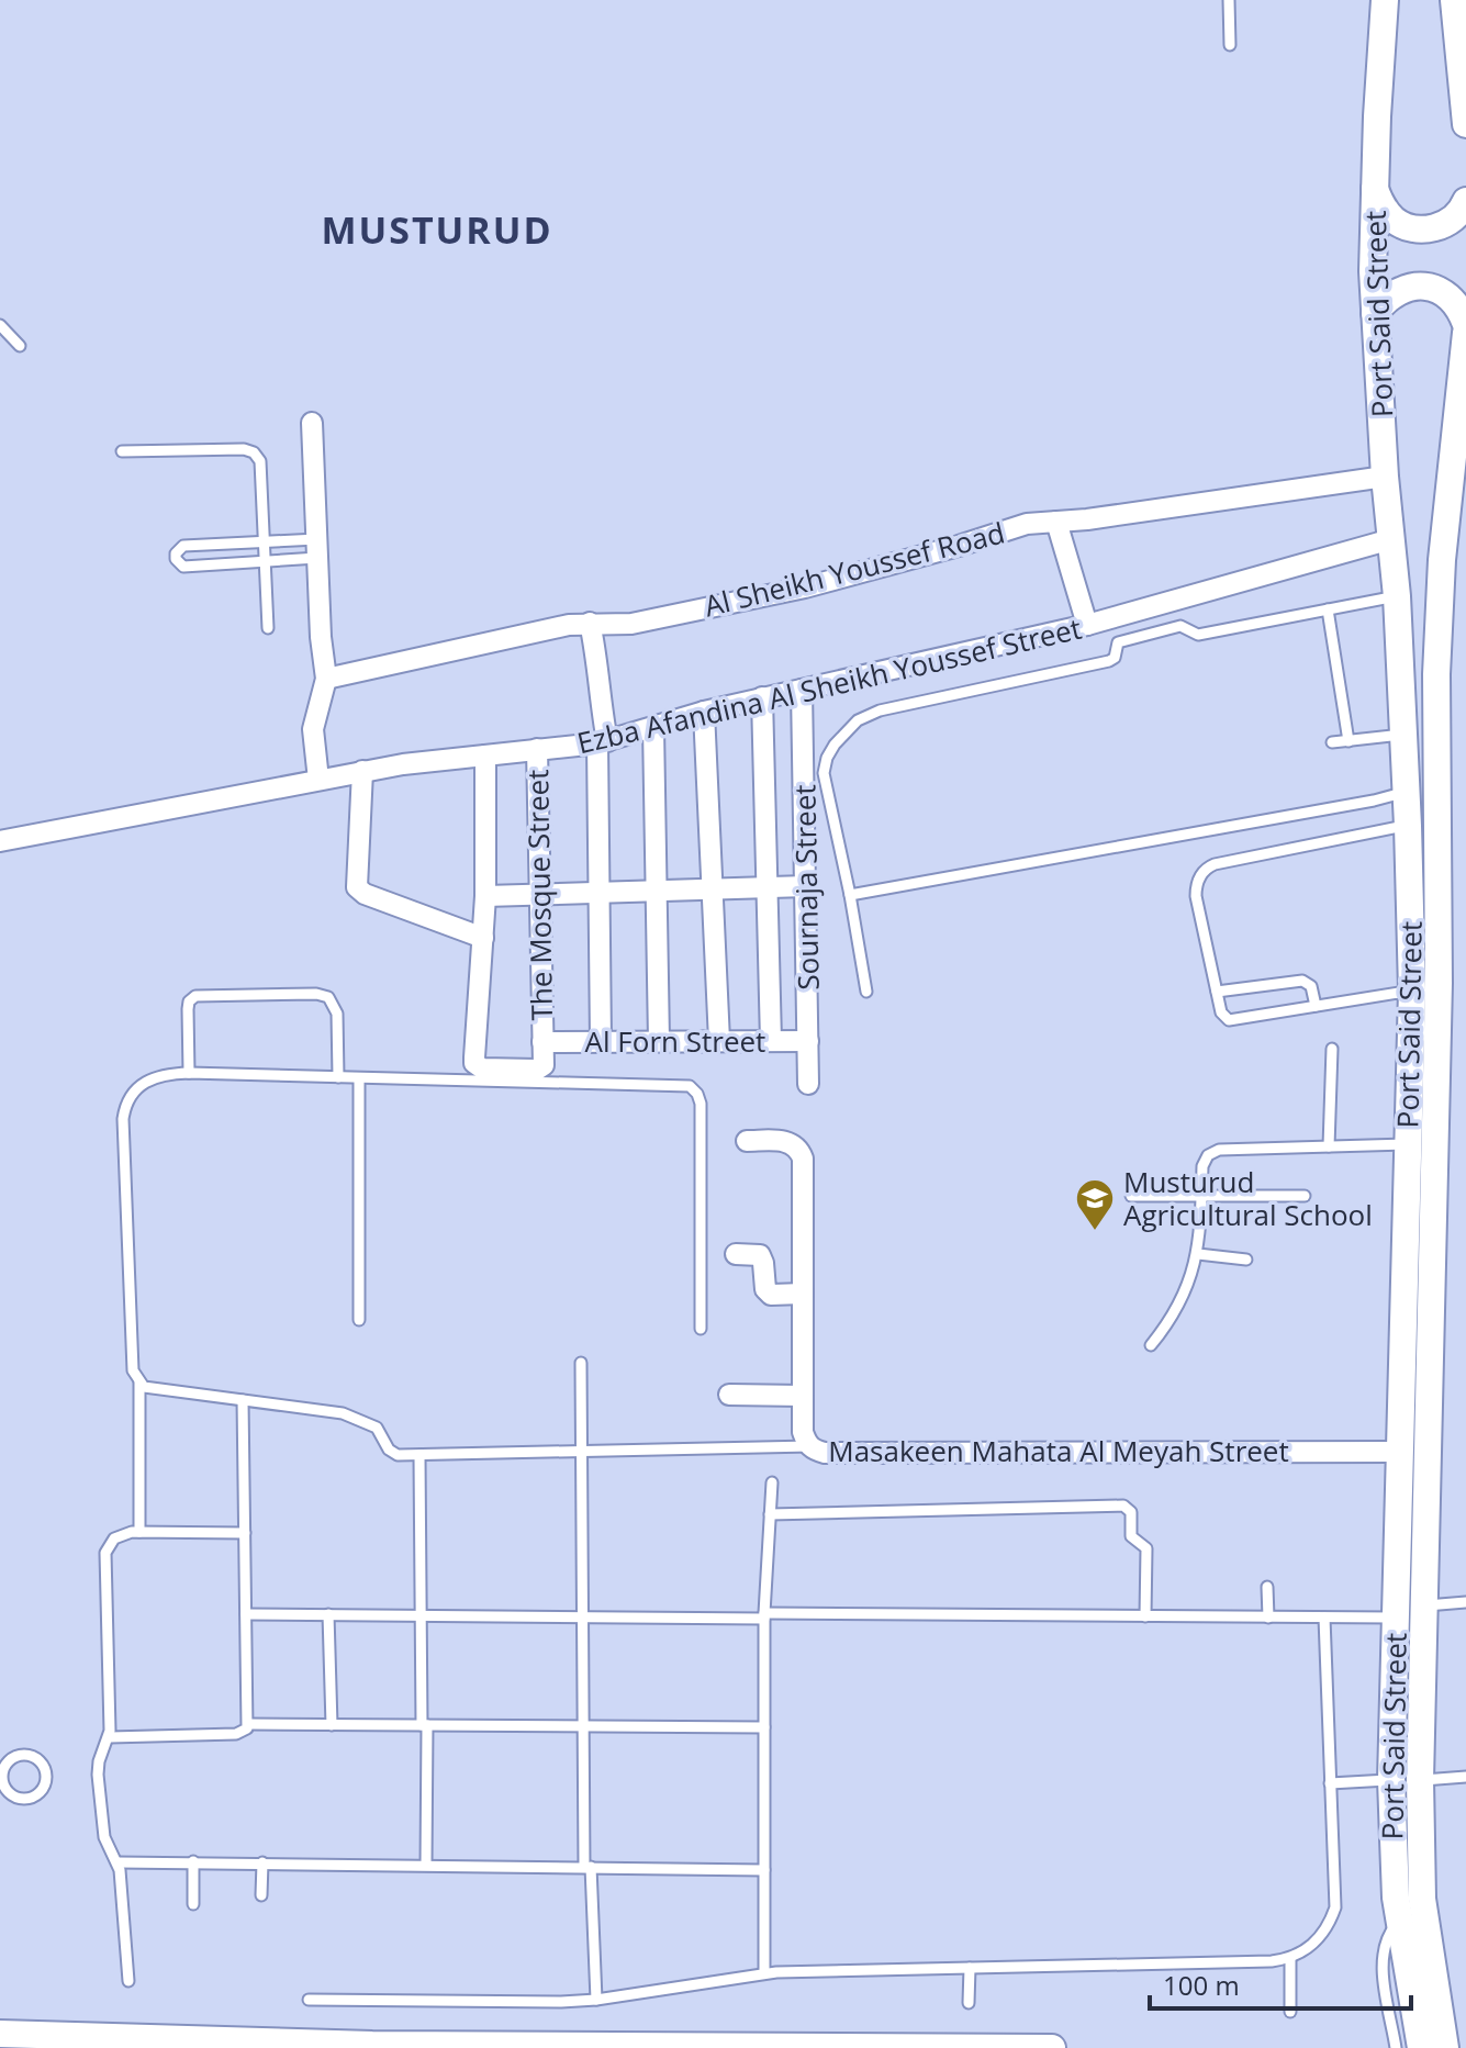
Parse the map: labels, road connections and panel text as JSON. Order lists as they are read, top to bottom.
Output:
{
  "streets": {
    "main road": ["Port Said Street"],
    "street": [
      "Al Sheikh Youssef Road",
      "Ezba Afandina Al Sheikh Youssef Street",
      "Sournaja Street",
      "The Mosque Street",
      "Al Forn Street",
      "Masakeen Mahata Al Meyah Street"
    ]
  },
  "crossings": [
    ["Port Said Street", "Al Sheikh Youssef Road"],
    ["Port Said Street", "Ezba Afandina Al Sheikh Youssef Street"],
    ["Port Said Street", "Masakeen Mahata Al Meyah Street"],
    ["Ezba Afandina Al Sheikh Youssef Street", "Sournaja Street"],
    ["Ezba Afandina Al Sheikh Youssef Street", "The Mosque Street"],
    ["Sournaja Street", "Al Forn Street"],
    ["The Mosque Street", "Al Forn Street"]
  ],
  "districts": ["MUSTURUD"],
  "places": {
    "school or university": ["Musturud Agricultural School"]
  },
  "scale_bar": "100 m"
}
